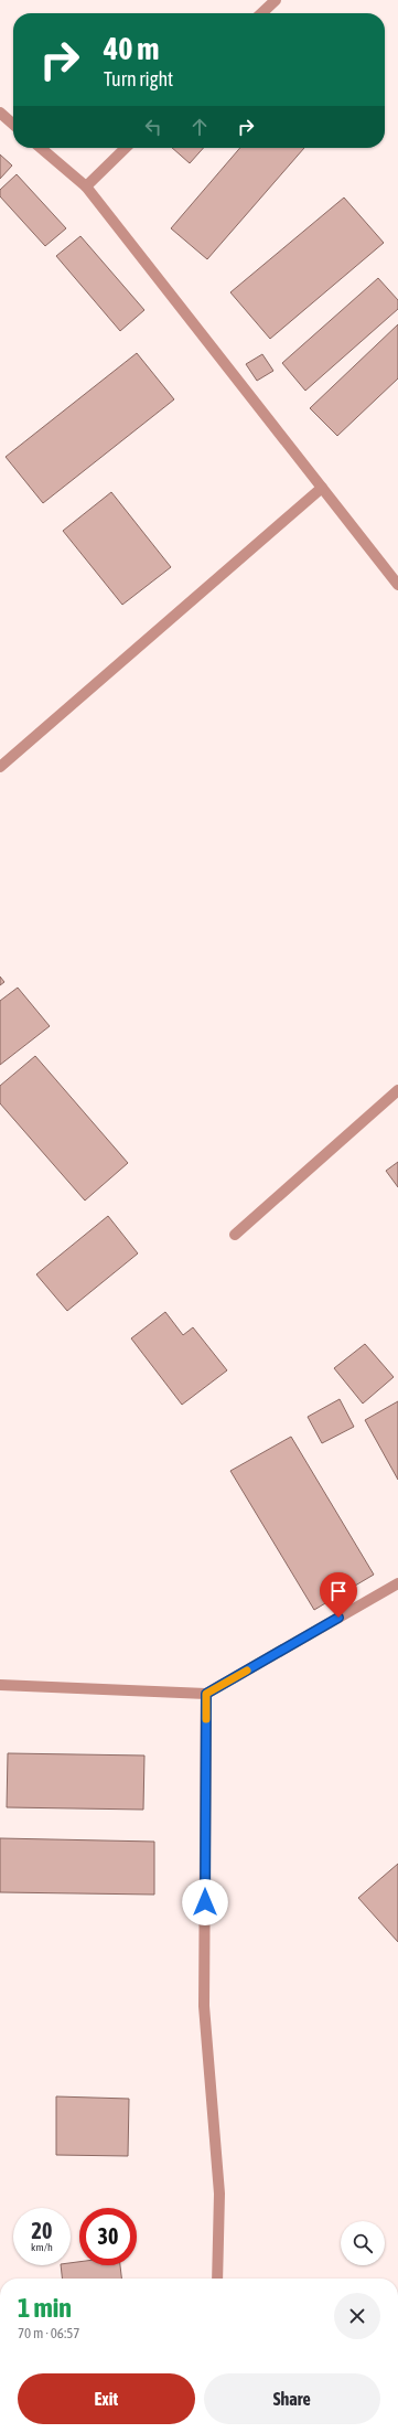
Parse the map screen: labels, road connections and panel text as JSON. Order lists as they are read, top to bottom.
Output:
{
  "page": {
    "turn": ["40 m", "Turn right"],
    "speed": "20 km/h",
    "limit": "30",
    "heading": ["1 min", "70 m · 06:57"],
    "buttons": ["Exit", "Share"]
  }
}
